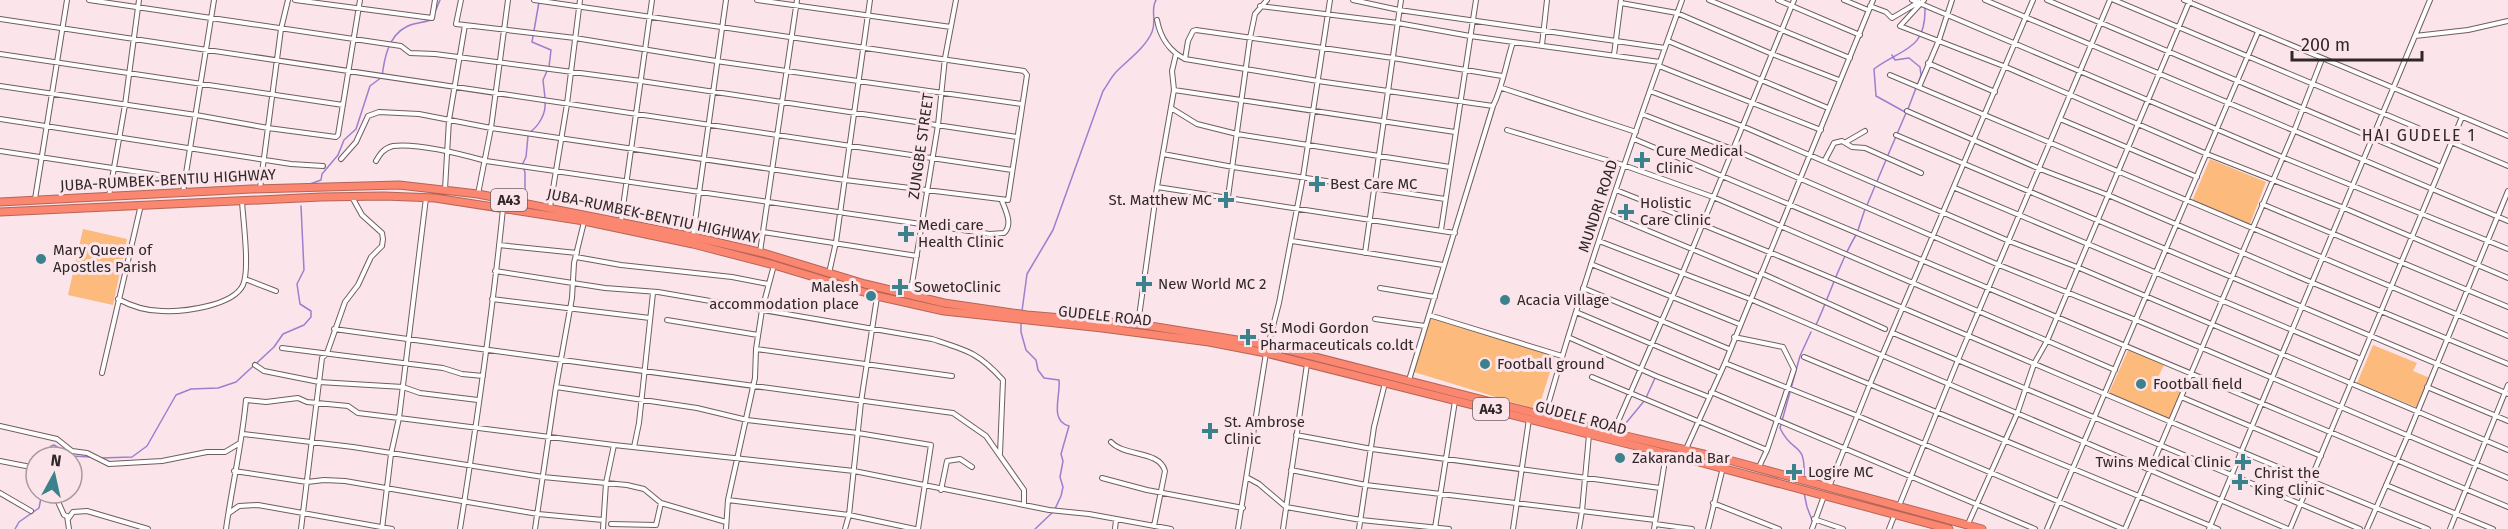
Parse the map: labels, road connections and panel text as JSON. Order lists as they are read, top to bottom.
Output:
{
  "streets": {
    "highway": ["JUBA-RUMBEK-BENTIU HIGHWAY", "A43", "GUDELE ROAD"],
    "street": ["ZUNGBE STREET", "MUNDRI ROAD"]
  },
  "crossings": [
    ["ZUNGBE STREET", "JUBA-RUMBEK-BENTIU HIGHWAY"],
    ["JUBA-RUMBEK-BENTIU HIGHWAY", "A43"],
    ["A43", "GUDELE ROAD"],
    ["MUNDRI ROAD", "GUDELE ROAD"]
  ],
  "districts": ["HAI GUDELE 1"],
  "places": {
    "health": [
      "Cure Medical Clinic",
      "Best Care MC",
      "St. Matthew MC",
      "Holistic Care Clinic",
      "Medi care Health Clinic",
      "New World MC 2",
      "SowetoClinic",
      "St. Modi Gordon Pharmaceuticals co.ldt",
      "St. Ambrose Clinic",
      "Twins Medical Clinic",
      "Logire MC",
      "Christ the King Clinic"
    ],
    "other": [
      "Mary Queen of Apostles Parish",
      "Malesh accommodation place",
      "Acacia Village",
      "Football ground",
      "Football field",
      "Zakaranda Bar"
    ]
  },
  "scale_bar": "200 m",
  "north": "top"
}
